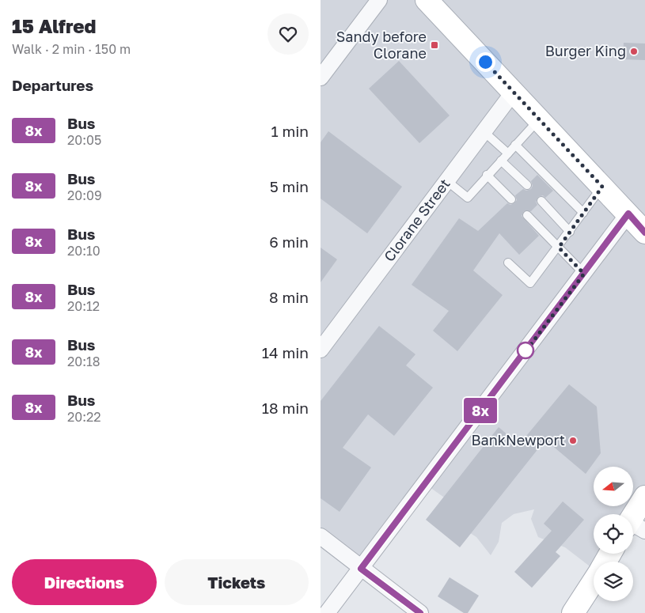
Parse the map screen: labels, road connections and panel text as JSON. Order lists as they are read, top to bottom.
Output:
{
  "streets": {
    "street": ["Clorane Street"]
  },
  "places": {
    "transit": ["Sandy before Clorane"],
    "other": ["Burger King", "BankNewport"]
  },
  "lines": ["bus line 8x"],
  "north": "left",
  "page": {
    "heading": [
      ["15 Alfred", "Walk · 2 min · 150 m"],
      "Departures"
    ],
    "on_map": "8x",
    "list": [
      {
        "mark": "8x",
        "name": "Bus",
        "note": "20:05",
        "value": "1 min"
      },
      {
        "mark": "8x",
        "name": "Bus",
        "note": "20:09",
        "value": "5 min"
      },
      {
        "mark": "8x",
        "name": "Bus",
        "note": "20:10",
        "value": "6 min"
      },
      {
        "mark": "8x",
        "name": "Bus",
        "note": "20:12",
        "value": "8 min"
      },
      {
        "mark": "8x",
        "name": "Bus",
        "note": "20:18",
        "value": "14 min"
      },
      {
        "mark": "8x",
        "name": "Bus",
        "note": "20:22",
        "value": "18 min"
      }
    ],
    "buttons": ["Directions", "Tickets"]
  }
}
